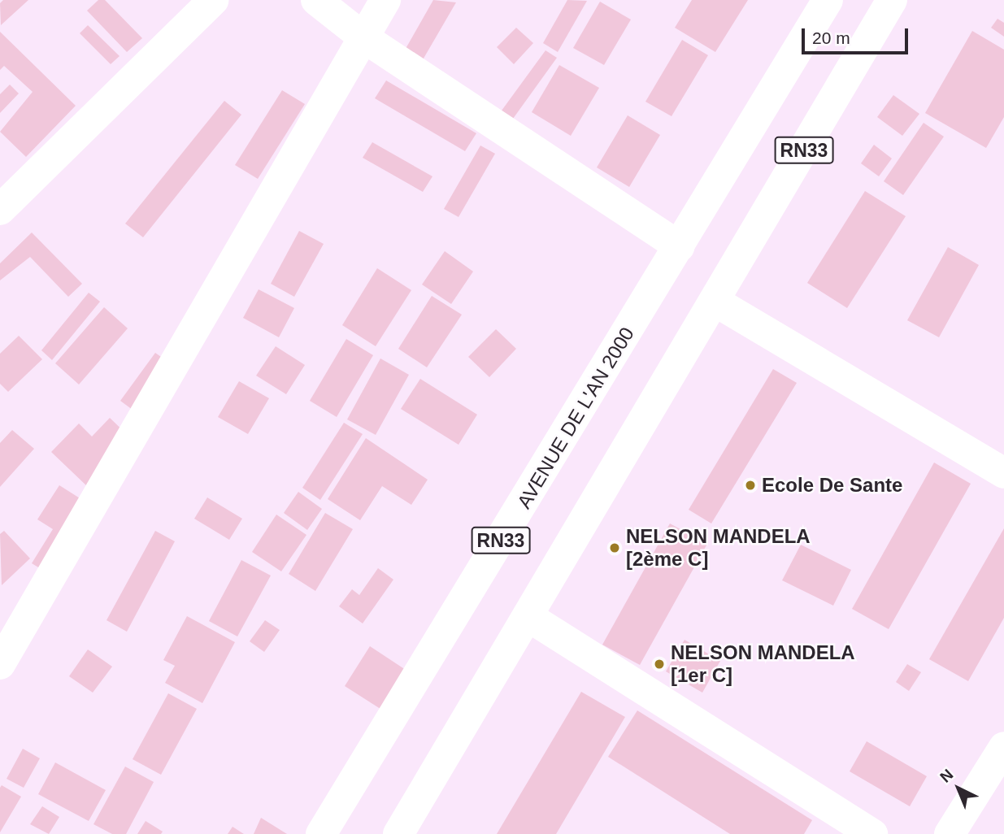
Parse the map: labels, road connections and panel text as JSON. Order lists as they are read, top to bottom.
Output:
{
  "streets": {
    "street": ["RN33", "AVENUE DE L'AN 2000"]
  },
  "places": ["Ecole De Sante", "NELSON MANDELA [2ème C]", "NELSON MANDELA [1er C]"],
  "scale_bar": "20 m",
  "north": "top left"
}
